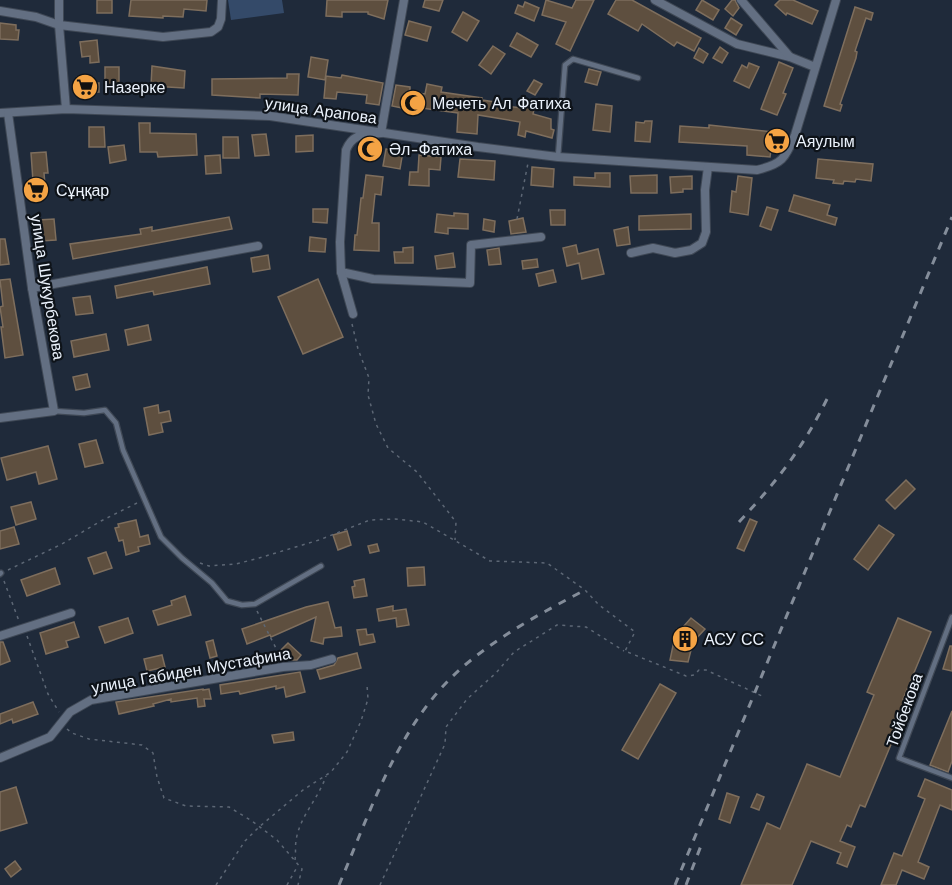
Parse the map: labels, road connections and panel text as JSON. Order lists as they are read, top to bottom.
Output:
{
  "streets": {
    "street": ["улица Арапова", "улица Шукурбекова", "улица Габиден Мустафина"],
    "lane": ["Тойбекова"]
  },
  "crossings": [
    ["улица Арапова", "улица Шукурбекова"]
  ],
  "places": {
    "supermarket": ["Назерке", "Аяулым", "Сұңқар"],
    "mosque": ["Мечеть Ал Фатиха", "Әл-Фатиха"],
    "building": ["АСУ СС"]
  }
}
